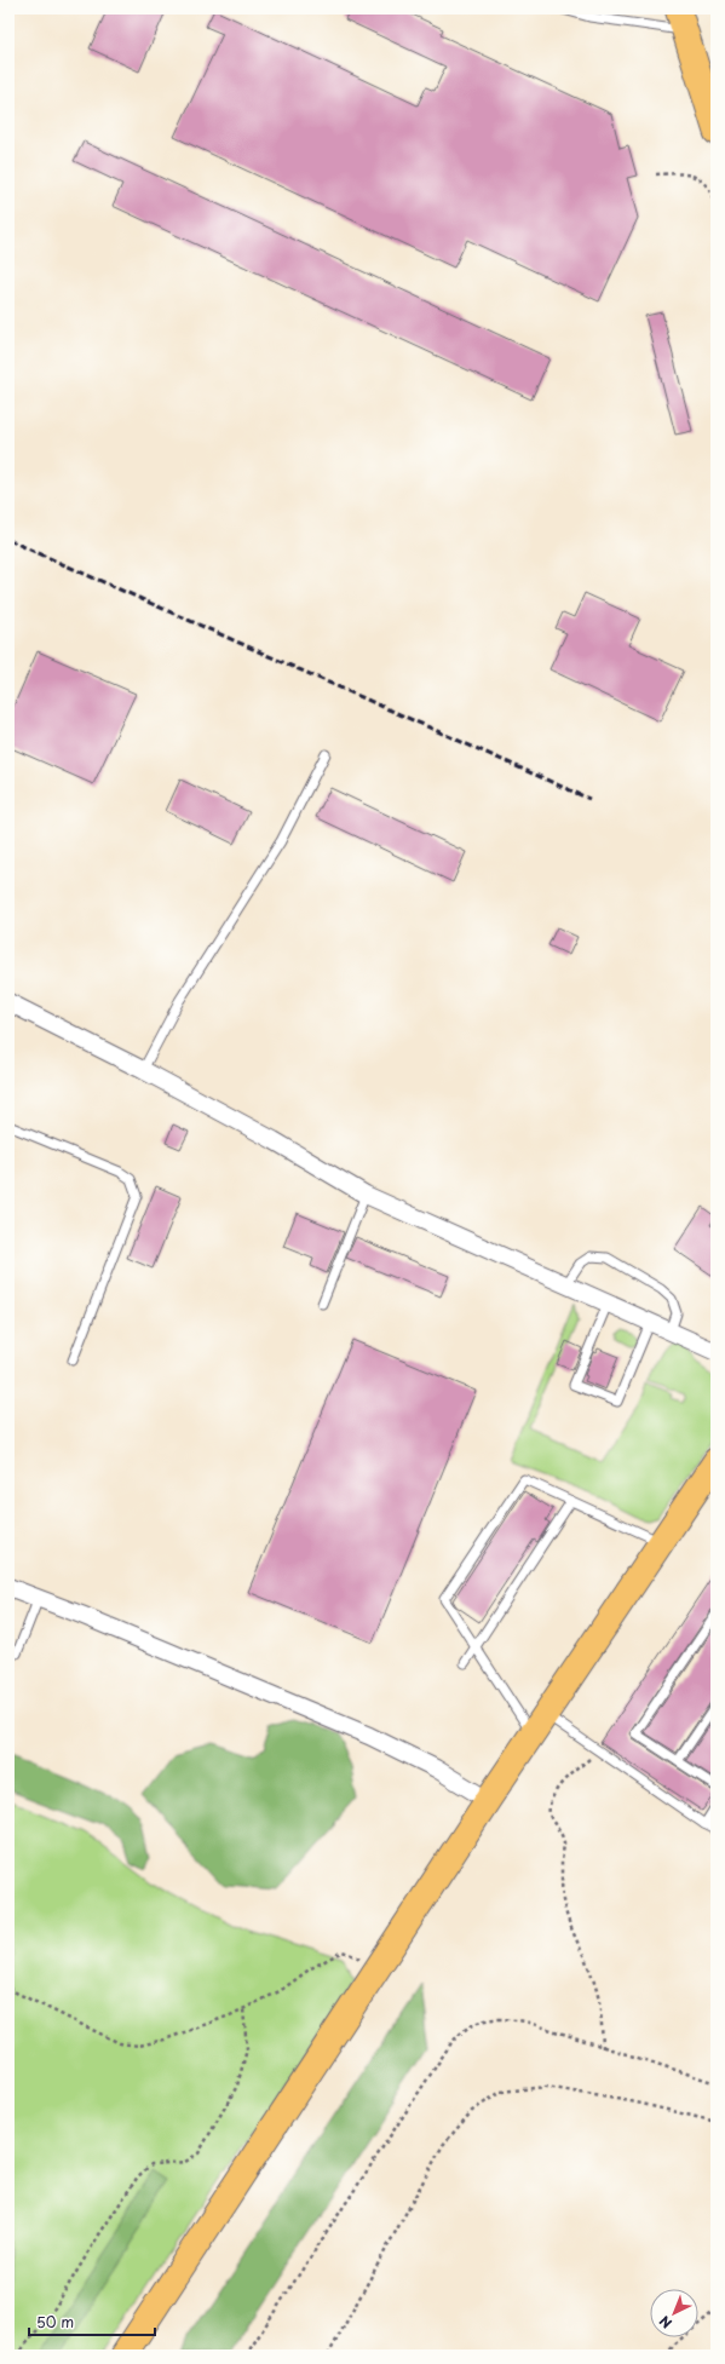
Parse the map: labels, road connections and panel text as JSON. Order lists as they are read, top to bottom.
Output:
{
  "scale_bar": "50 m",
  "north": "bottom left"
}
